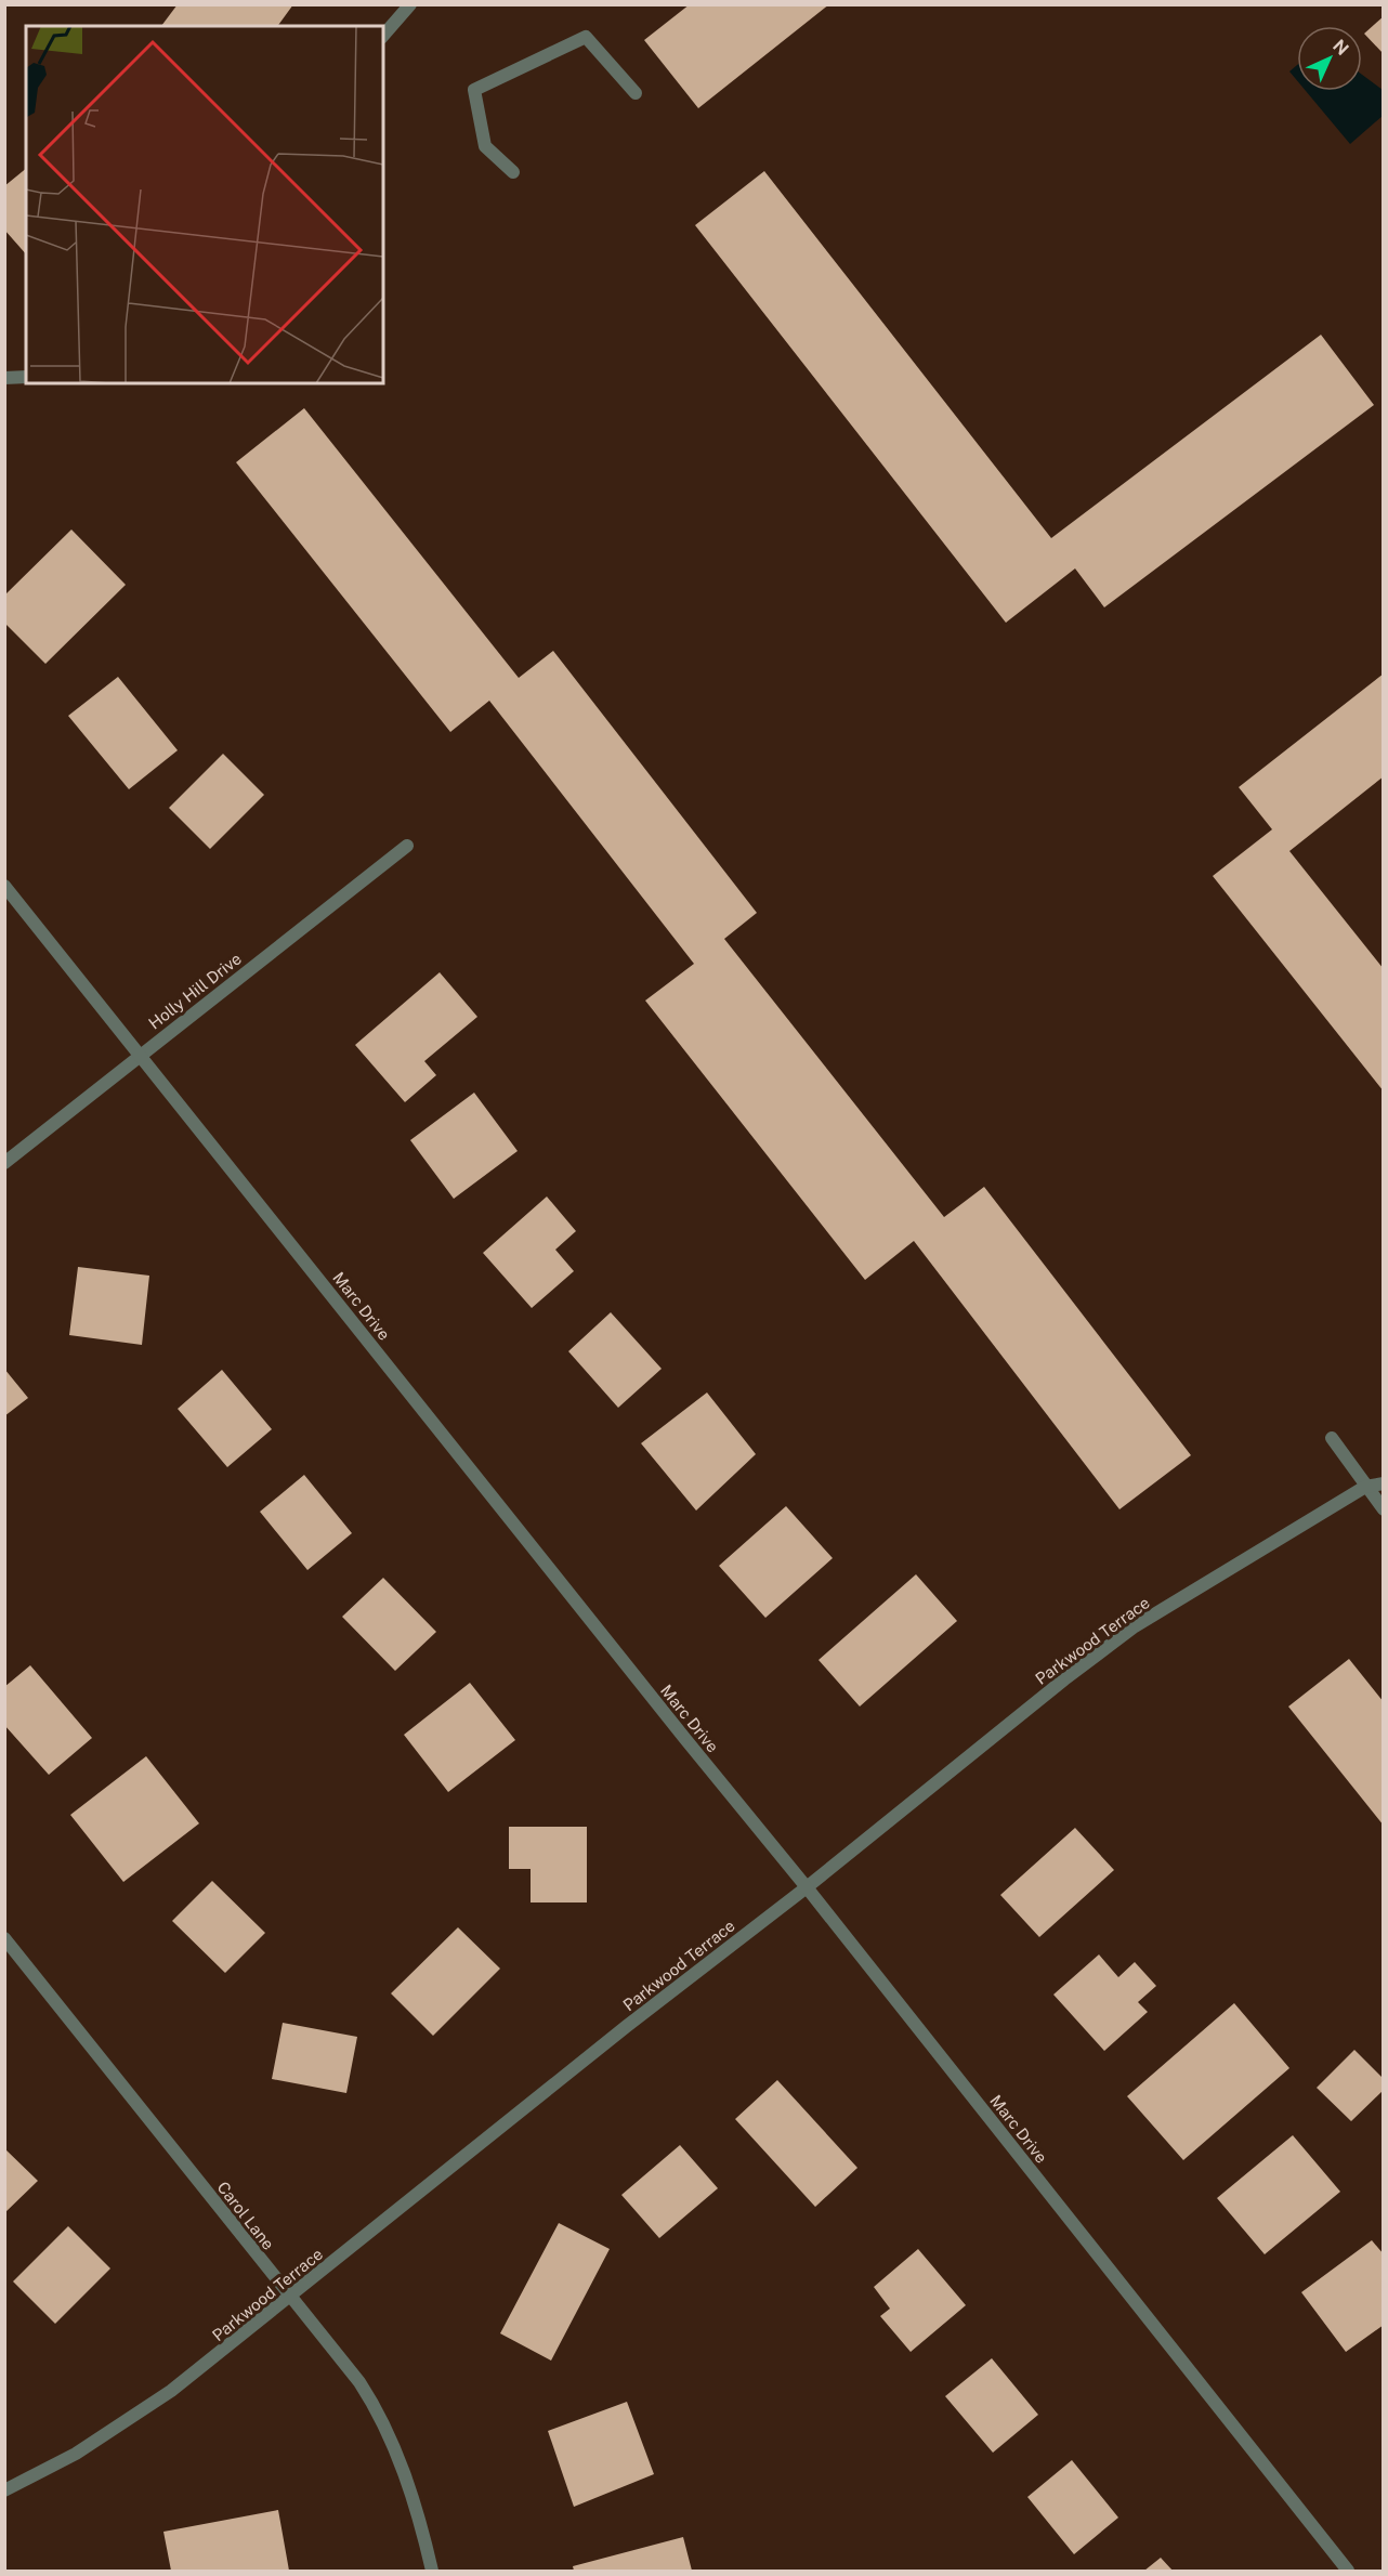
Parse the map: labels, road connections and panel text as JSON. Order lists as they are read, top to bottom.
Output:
{
  "streets": {
    "street": [
      "Holly Hill Drive",
      "Marc Drive",
      "Parkwood Terrace",
      "Carol Lane"
    ]
  },
  "crossings": [
    ["Holly Hill Drive", "Marc Drive"],
    ["Marc Drive", "Parkwood Terrace"],
    ["Parkwood Terrace", "Carol Lane"]
  ],
  "north": "top right"
}
